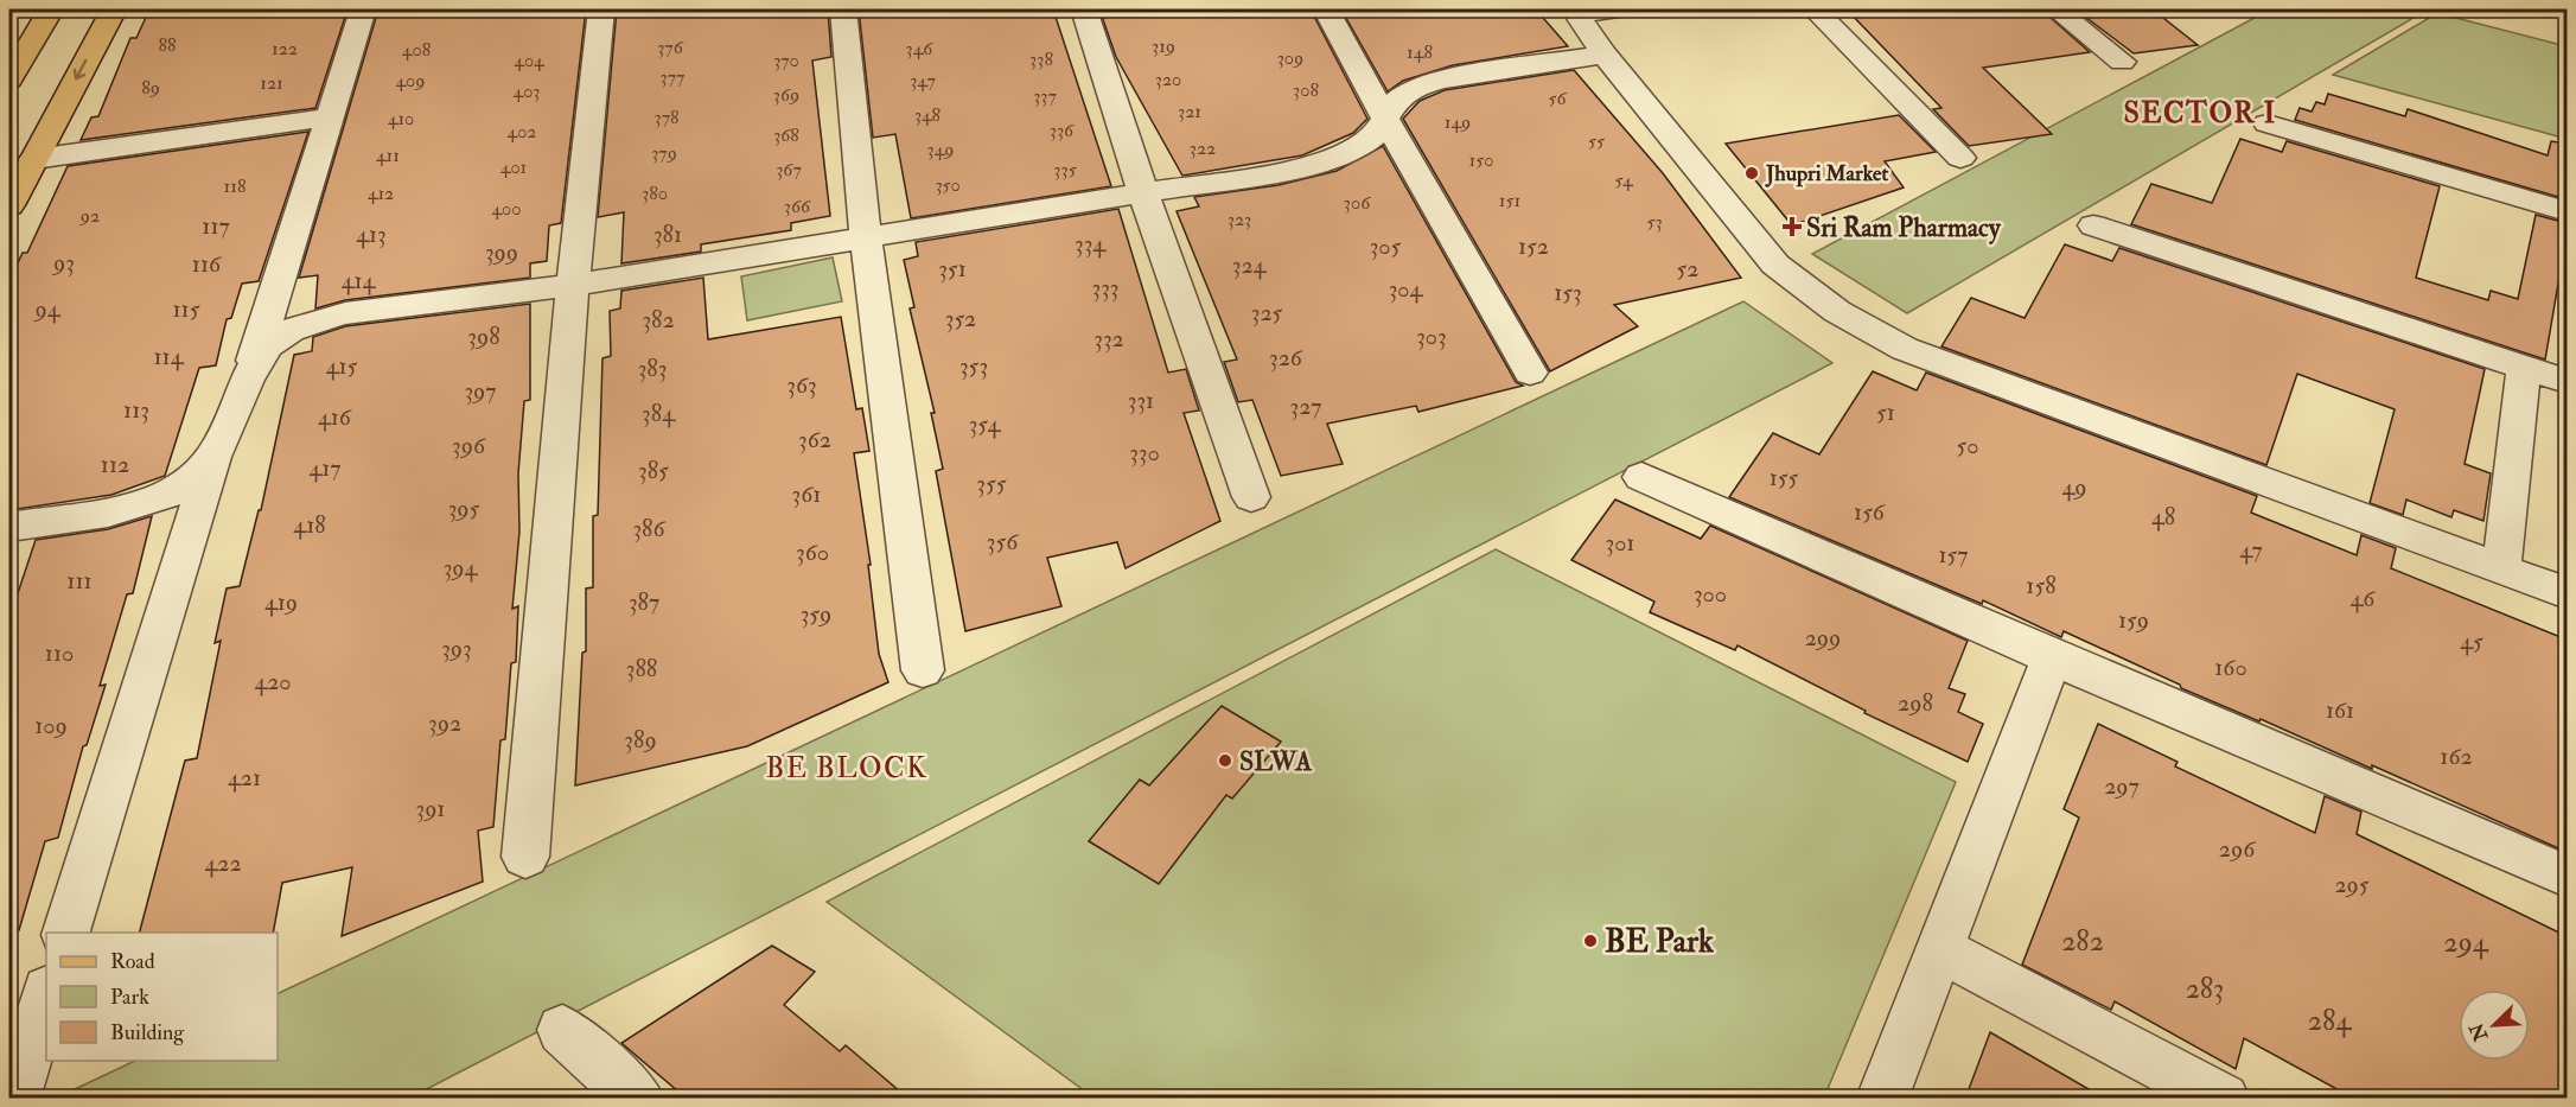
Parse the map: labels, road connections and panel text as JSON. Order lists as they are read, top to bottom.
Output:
{
  "districts": ["SECTOR I", "BE BLOCK"],
  "places": {
    "other": ["Jhupri Market", "SLWA", "BE Park"],
    "health": ["Sri Ram Pharmacy"]
  },
  "house_numbers": [
    "88",
    "319",
    "376",
    "122",
    "346",
    "408",
    "148",
    "309",
    "338",
    "404",
    "370",
    "377",
    "320",
    "409",
    "347",
    "121",
    "89",
    "308",
    "403",
    "369",
    "337",
    "56",
    "321",
    "348",
    "378",
    "410",
    "149",
    "336",
    "402",
    "368",
    "55",
    "322",
    "349",
    "379",
    "411",
    "150",
    "401",
    "367",
    "335",
    "54",
    "350",
    "118",
    "412",
    "380",
    "151",
    "306",
    "366",
    "400",
    "92",
    "323",
    "53",
    "117",
    "413",
    "381",
    "334",
    "305",
    "152",
    "399",
    "93",
    "116",
    "324",
    "351",
    "52",
    "414",
    "333",
    "304",
    "153",
    "94",
    "115",
    "325",
    "352",
    "382",
    "398",
    "303",
    "332",
    "114",
    "326",
    "415",
    "353",
    "383",
    "363",
    "397",
    "331",
    "327",
    "113",
    "51",
    "384",
    "416",
    "354",
    "362",
    "396",
    "50",
    "330",
    "112",
    "417",
    "385",
    "155",
    "355",
    "49",
    "361",
    "395",
    "156",
    "48",
    "418",
    "386",
    "356",
    "301",
    "47",
    "360",
    "157",
    "394",
    "111",
    "158",
    "300",
    "46",
    "419",
    "387",
    "359",
    "159",
    "299",
    "45",
    "393",
    "110",
    "160",
    "388",
    "420",
    "298",
    "161",
    "392",
    "109",
    "389",
    "162",
    "421",
    "297",
    "391",
    "296",
    "422",
    "295",
    "282",
    "294",
    "283",
    "284"
  ],
  "legend": ["Road", "Park", "Building"],
  "north": "bottom left"
}
